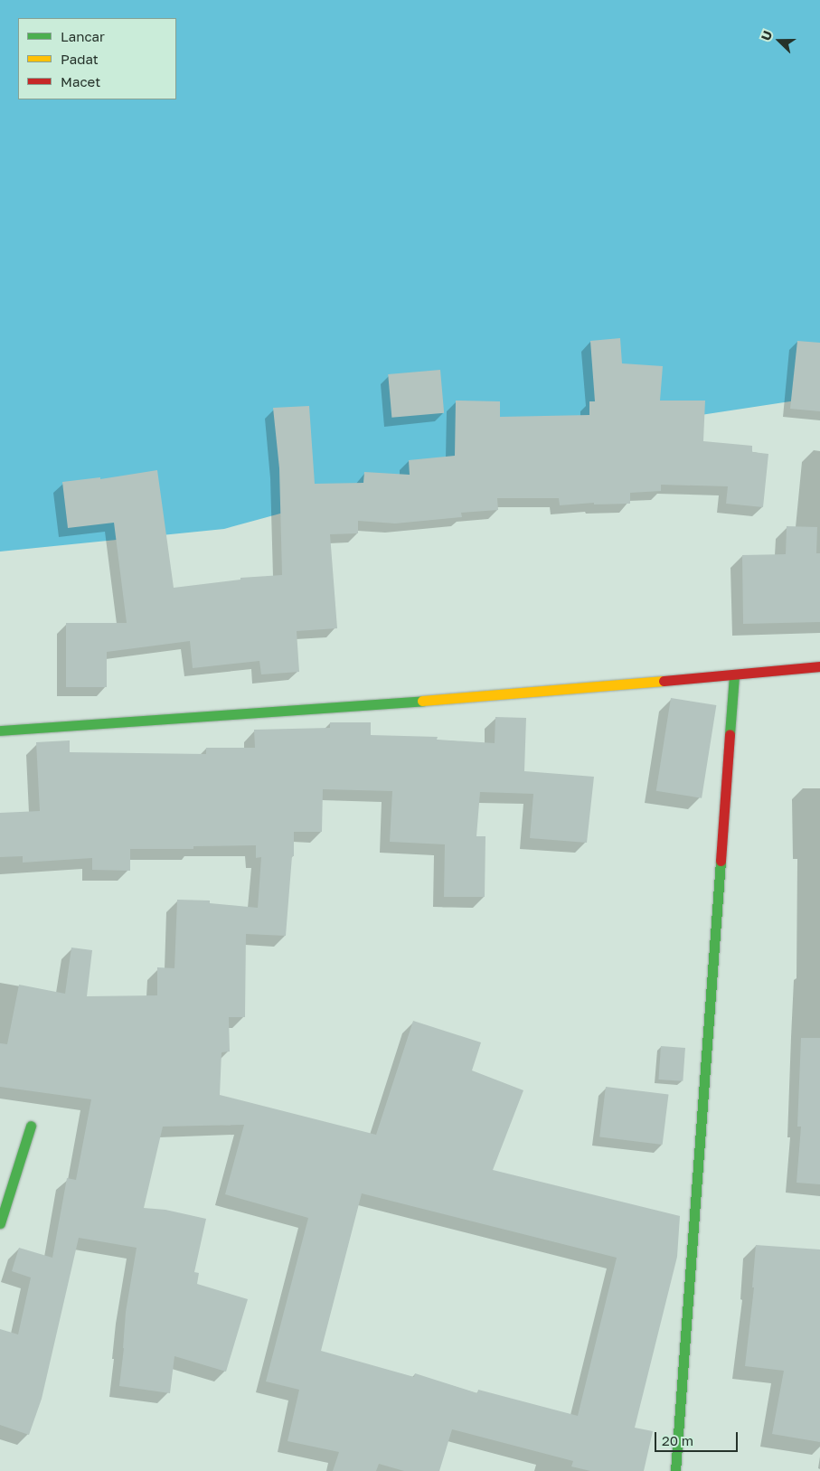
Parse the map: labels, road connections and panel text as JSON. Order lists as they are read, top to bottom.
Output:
{
  "legend": ["Lancar", "Padat", "Macet"],
  "scale_bar": "20 m",
  "north": "left"
}
